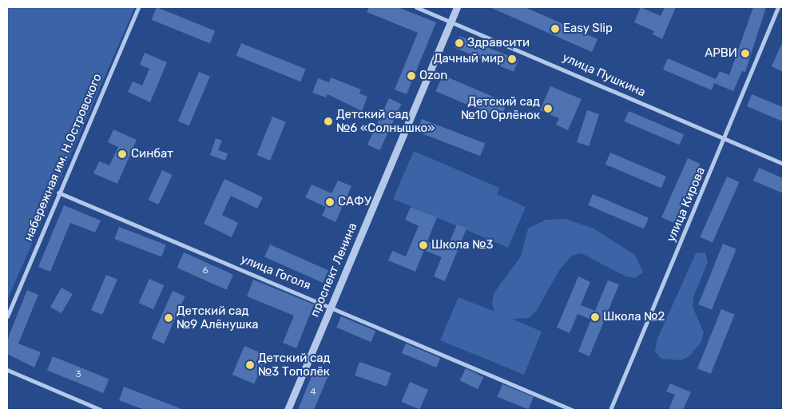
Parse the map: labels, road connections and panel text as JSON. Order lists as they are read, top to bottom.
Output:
{
  "streets": {
    "street": [
      "улица Пушкина",
      "набережная им. Н.Островского",
      "улица Кирова",
      "проспект Ленина",
      "улица Гоголя"
    ]
  },
  "crossings": [
    ["улица Пушкина", "улица Кирова"],
    ["улица Пушкина", "проспект Ленина"],
    ["набережная им. Н.Островского", "улица Гоголя"],
    ["проспект Ленина", "улица Гоголя"]
  ],
  "places": [
    "Easy Slip",
    "Здравсити",
    "АРВИ",
    "Дачный мир",
    "Ozon",
    "Детский сад №10 Орлёнок",
    "Детский сад №6 «Солнышко»",
    "Синбат",
    "САФУ",
    "Школа №3",
    "Школа №2",
    "Детский сад №9 Алёнушка",
    "Детский сад №3 Тополёк"
  ],
  "house_numbers": ["6", "3", "4"]
}
